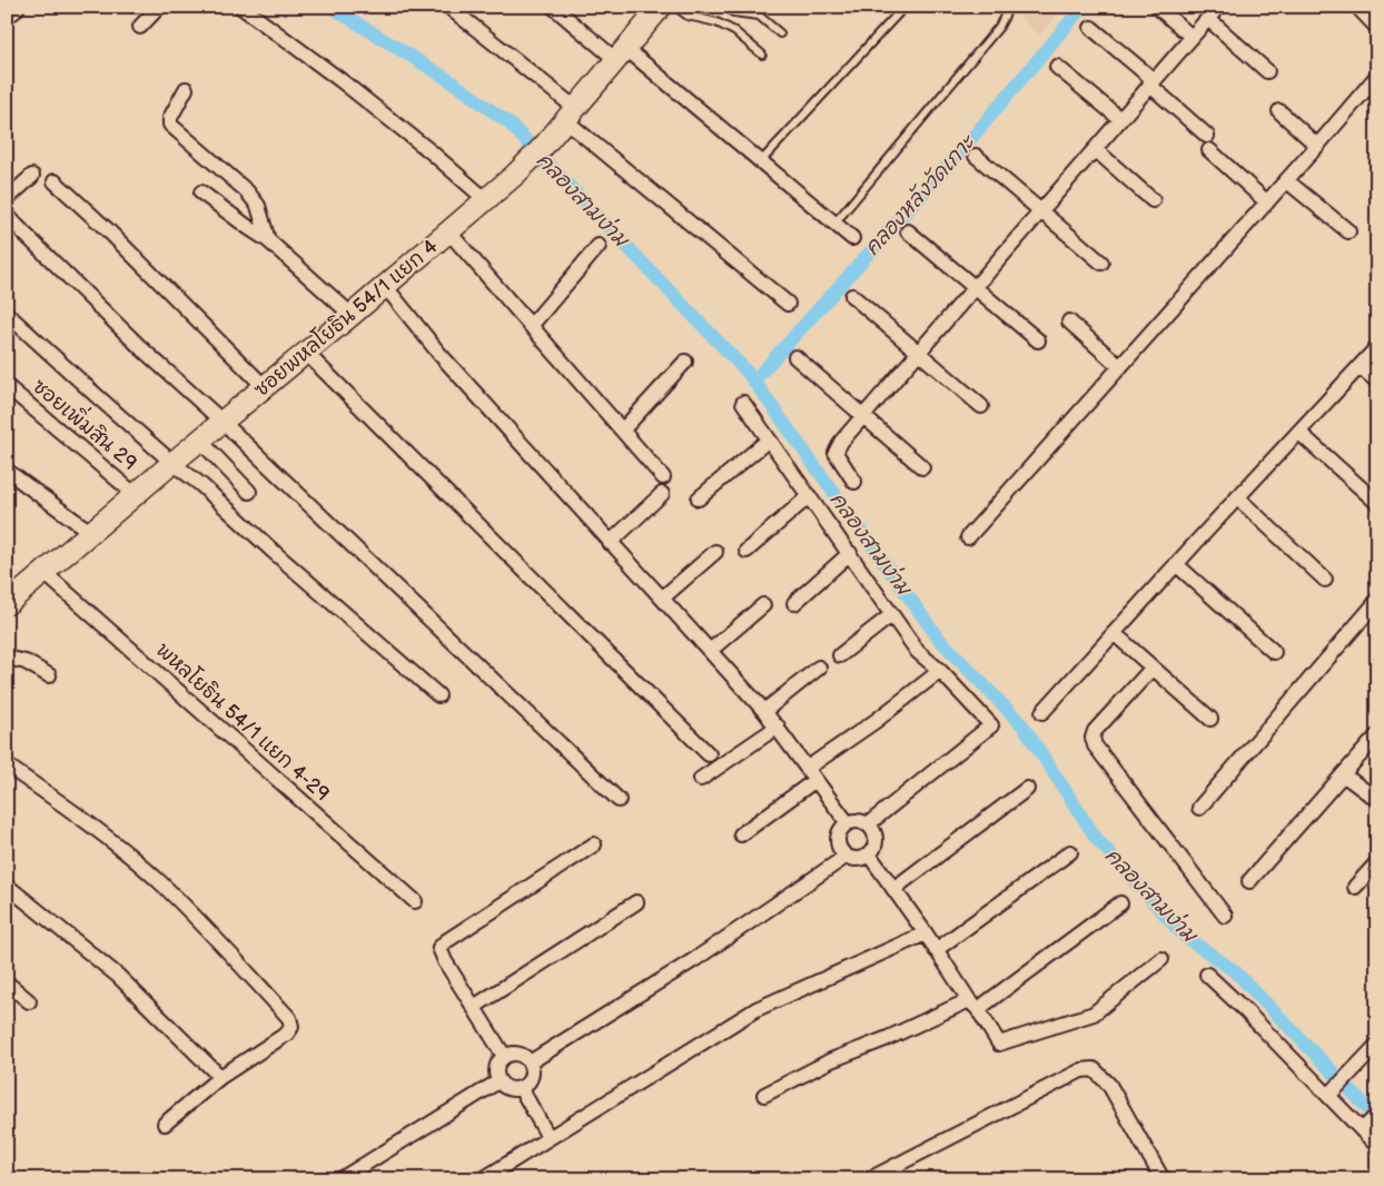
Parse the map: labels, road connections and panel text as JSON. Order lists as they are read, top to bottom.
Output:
{
  "streets": {
    "street": ["ซอยพหลโยธิน 54/1 แยก 4", "ซอยเพิ่มสิน 29", "พหลโยธิน 54/1 แยก 4-29"]
  },
  "crossings": [
    ["ซอยพหลโยธิน 54/1 แยก 4", "ซอยเพิ่มสิน 29"],
    ["ซอยพหลโยธิน 54/1 แยก 4", "พหลโยธิน 54/1 แยก 4-29"]
  ],
  "water": ["คลองหลังวัดเกาะ", "คลองสามง่าม"]
}
